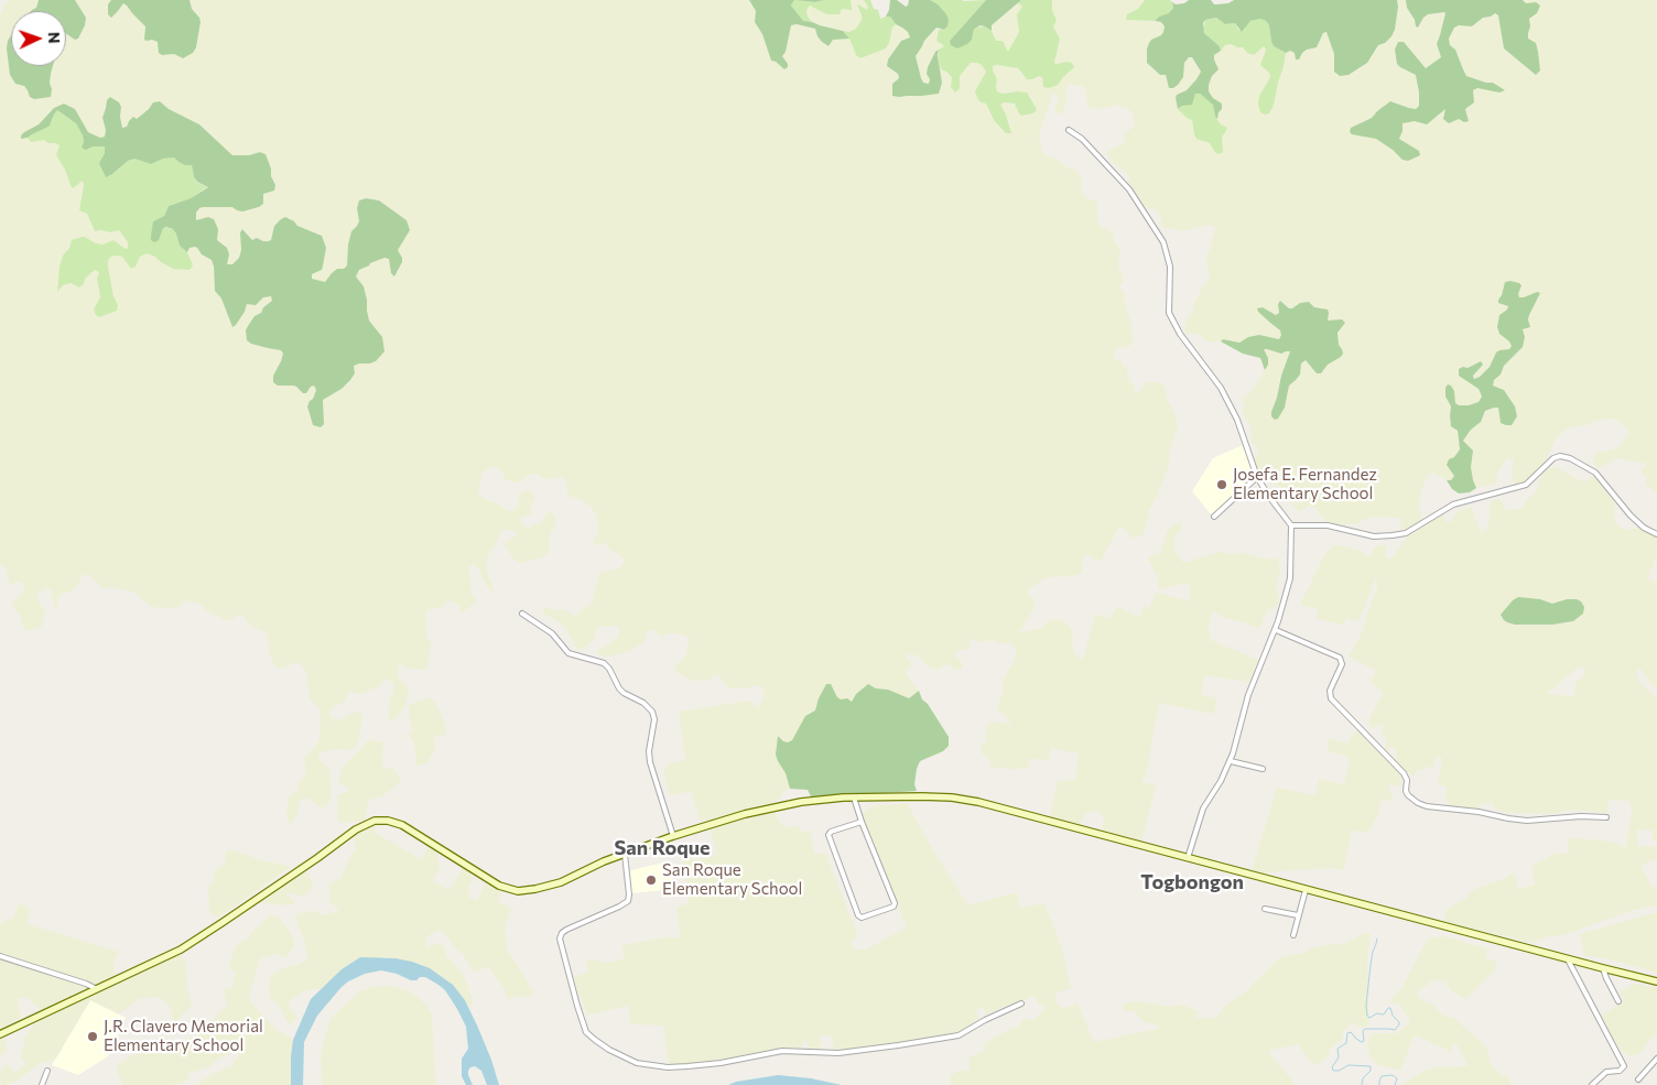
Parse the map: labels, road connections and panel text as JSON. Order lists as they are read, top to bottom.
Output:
{
  "districts": ["San Roque", "Togbongon"],
  "places": ["Josefa E. Fernandez Elementary School", "San Roque Elementary School", "J.R. Clavero Memorial Elementary School"],
  "north": "right"
}
